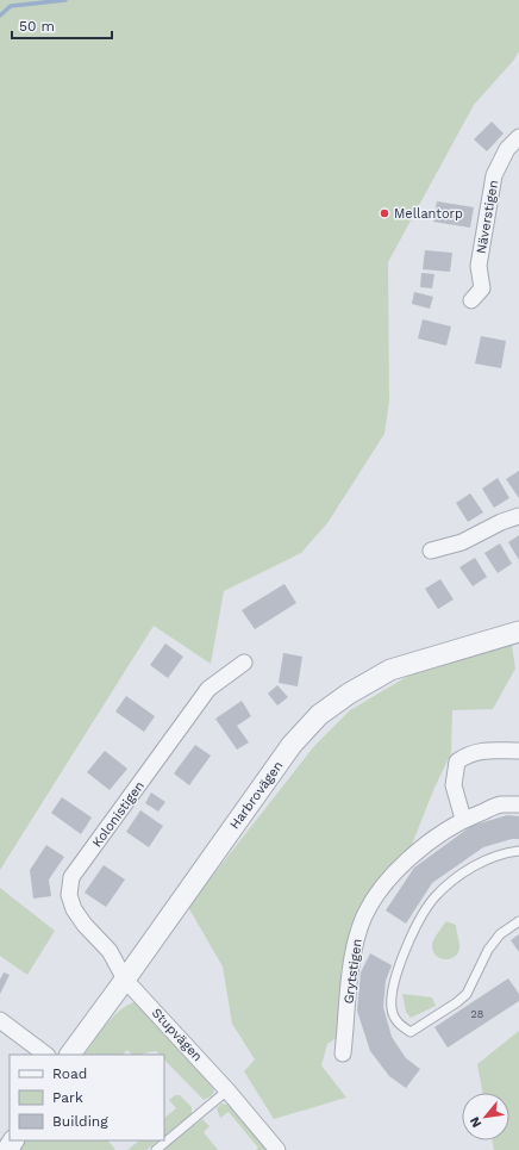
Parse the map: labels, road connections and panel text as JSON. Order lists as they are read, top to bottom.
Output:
{
  "streets": {
    "street": [
      "Näverstigen",
      "Harbrovägen",
      "Kolonistigen",
      "Grytstigen",
      "Stupvägen"
    ]
  },
  "crossings": [
    ["Harbrovägen", "Kolonistigen"],
    ["Harbrovägen", "Stupvägen"],
    ["Kolonistigen", "Stupvägen"]
  ],
  "places": ["Mellantorp"],
  "house_numbers": ["28"],
  "legend": ["Road", "Park", "Building"],
  "scale_bar": "50 m",
  "north": "bottom left"
}
